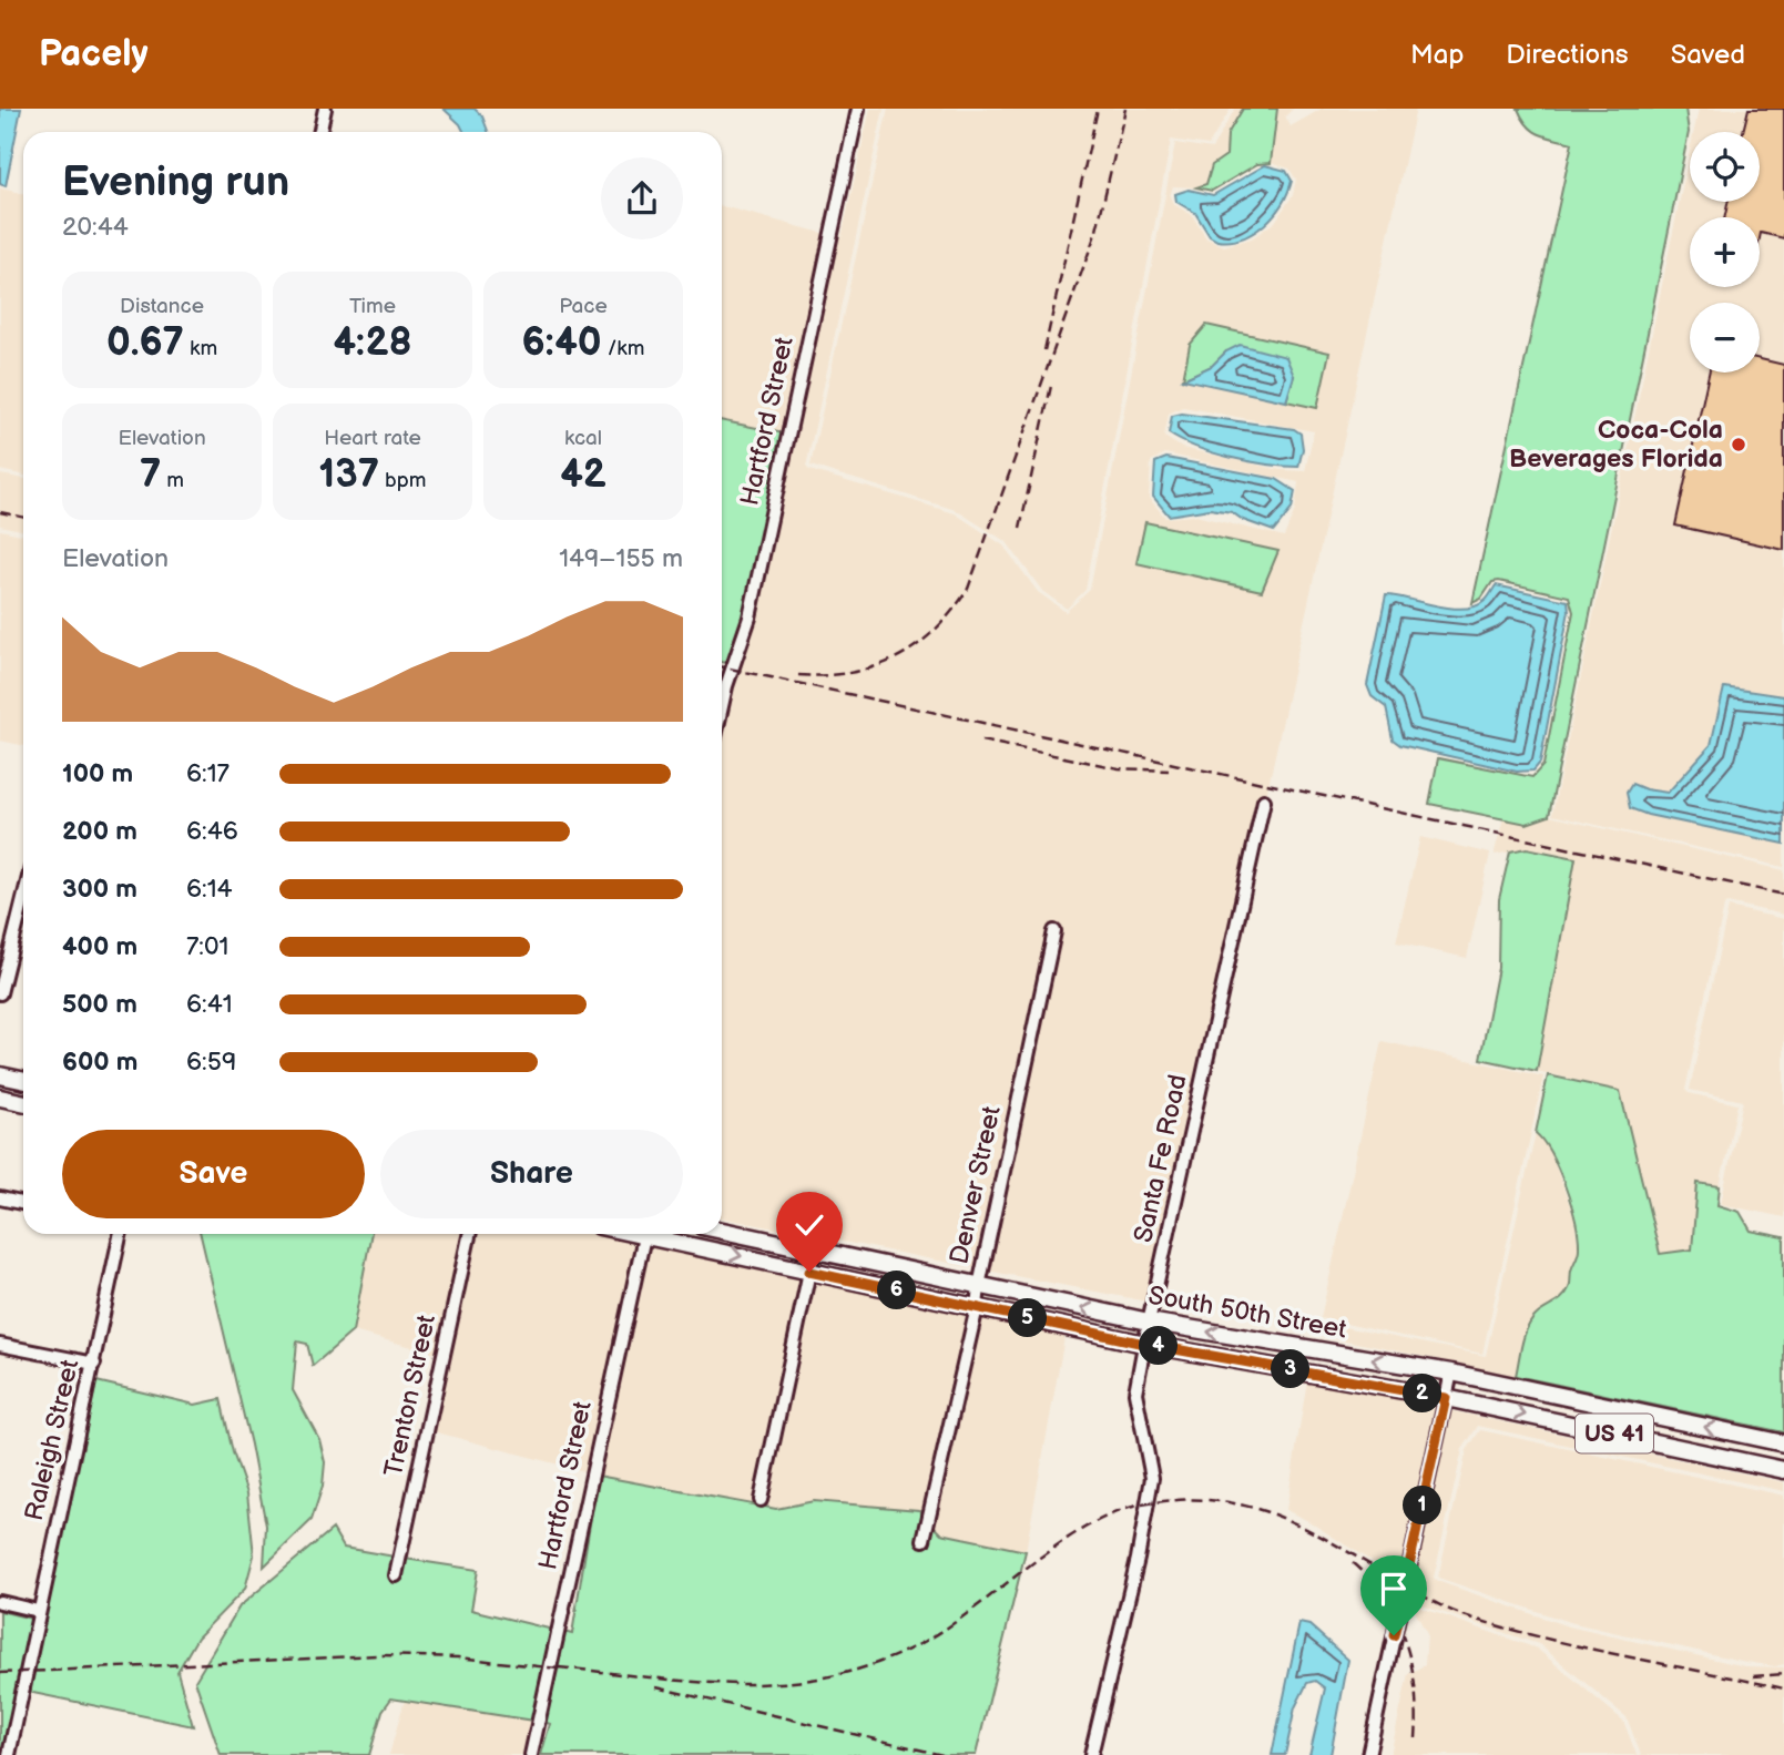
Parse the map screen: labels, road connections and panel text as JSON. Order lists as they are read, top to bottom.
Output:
{
  "streets": {
    "main road": ["South 50th Street", "US 41"],
    "street": [
      "Hartford Street",
      "Santa Fe Road",
      "Denver Street",
      "Trenton Street",
      "Raleigh Street"
    ]
  },
  "crossings": [
    ["Santa Fe Road", "South 50th Street"],
    ["Denver Street", "South 50th Street"]
  ],
  "places": ["Coca-Cola Beverages Florida"],
  "page": {
    "header": "Pacely",
    "nav": ["Map", "Directions", "Saved"],
    "map_buttons": ["+", "−"],
    "heading": ["Evening run", "20:44"],
    "stats": [
      ["Distance", "0.67 km"],
      ["Time", "4:28"],
      ["Pace", "6:40 /km"],
      ["Elevation", "7 m"],
      ["Heart rate", "137 bpm"],
      ["kcal", "42"]
    ],
    "chart": ["Elevation", "149–155 m"],
    "list": [
      {
        "name": "100 m",
        "note": "6:17"
      },
      {
        "name": "200 m",
        "note": "6:46"
      },
      {
        "name": "300 m",
        "note": "6:14"
      },
      {
        "name": "400 m",
        "note": "7:01"
      },
      {
        "name": "500 m",
        "note": "6:41"
      },
      {
        "name": "600 m",
        "note": "6:59"
      }
    ],
    "buttons": ["Save", "Share"],
    "pins": [
      "6",
      "5",
      "4",
      "3",
      "2",
      "1"
    ]
  }
}
